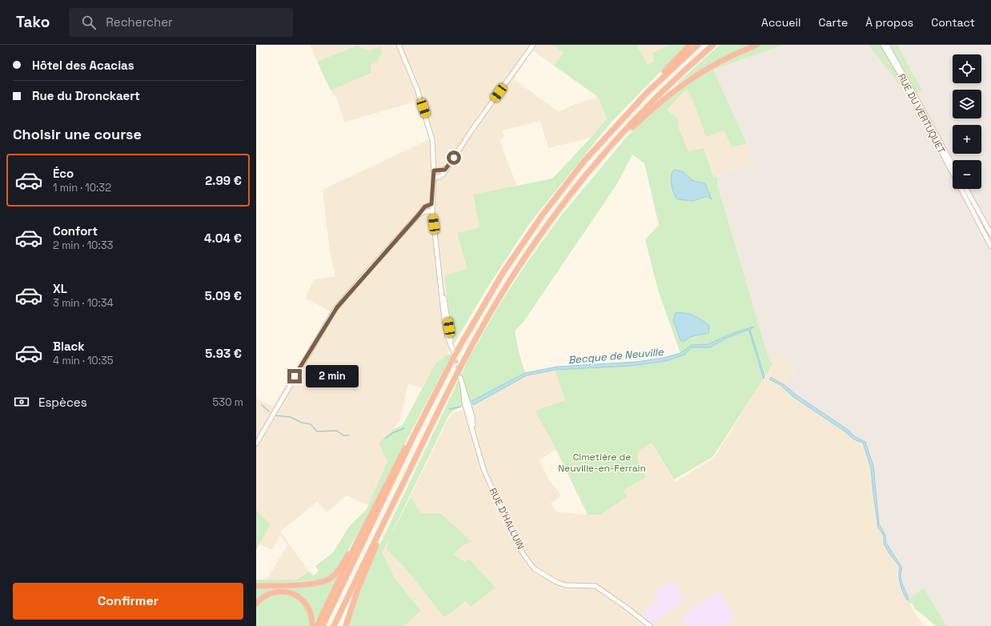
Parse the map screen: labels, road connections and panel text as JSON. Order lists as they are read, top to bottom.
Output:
{
  "streets": {
    "main road": ["RUE DU VERTUQUET", "RUE D'HALLUIN"]
  },
  "water": ["Becque de Neuville"],
  "parks": ["Cimetière de Neuville-en-Ferrain"],
  "page": {
    "header": "Tako",
    "search": "Rechercher",
    "nav": [
      "Accueil",
      "Carte",
      "À propos",
      "Contact"
    ],
    "banner": ["Hôtel des Acacias", "Rue du Dronckaert"],
    "map_buttons": ["+", "−"],
    "heading": "Choisir une course",
    "list": [
      {
        "name": "Éco",
        "note": "1 min · 10:32",
        "value": "2.99 €"
      },
      {
        "name": "Confort",
        "note": "2 min · 10:33",
        "value": "4.04 €"
      },
      {
        "name": "XL",
        "note": "3 min · 10:34",
        "value": "5.09 €"
      },
      {
        "name": "Black",
        "note": "4 min · 10:35",
        "value": "5.93 €"
      }
    ],
    "bubble": "2 min",
    "pay": ["Espèces", "530 m"],
    "buttons": "Confirmer"
  }
}
